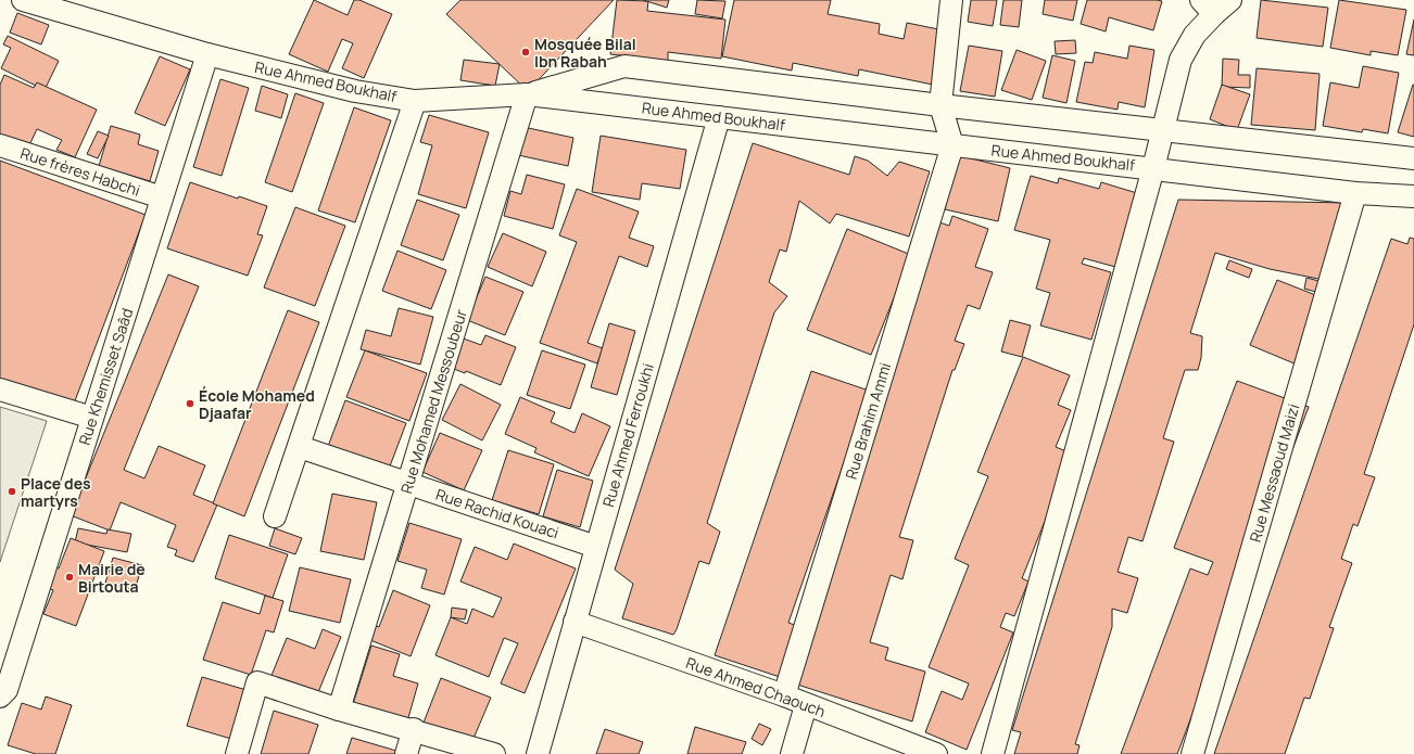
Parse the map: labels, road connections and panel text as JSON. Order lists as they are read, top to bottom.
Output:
{
  "streets": {
    "street": [
      "Rue Ahmed Boukhalf",
      "Rue frères Habchi",
      "Rue Khemisset Saâd",
      "Rue Mohamed Messoubeur",
      "Rue Brahim Ammi",
      "Rue Ahmed Ferroukhi",
      "Rue Messaoud Maizi",
      "Rue Rachid Kouaci",
      "Rue Ahmed Chaouch"
    ]
  },
  "crossings": [
    ["Rue Ahmed Boukhalf", "Rue Khemisset Saâd"],
    ["Rue Ahmed Boukhalf", "Rue Mohamed Messoubeur"],
    ["Rue Ahmed Boukhalf", "Rue Brahim Ammi"],
    ["Rue Ahmed Boukhalf", "Rue Ahmed Ferroukhi"],
    ["Rue Ahmed Boukhalf", "Rue Messaoud Maizi"],
    ["Rue frères Habchi", "Rue Khemisset Saâd"],
    ["Rue Mohamed Messoubeur", "Rue Rachid Kouaci"],
    ["Rue Brahim Ammi", "Rue Ahmed Chaouch"],
    ["Rue Ahmed Ferroukhi", "Rue Rachid Kouaci"],
    ["Rue Ahmed Ferroukhi", "Rue Ahmed Chaouch"]
  ],
  "places": [
    "Mosquée Bilal Ibn Rabah",
    "École Mohamed Djaafar",
    "Place des martyrs",
    "Mairie de Birtouta"
  ]
}
